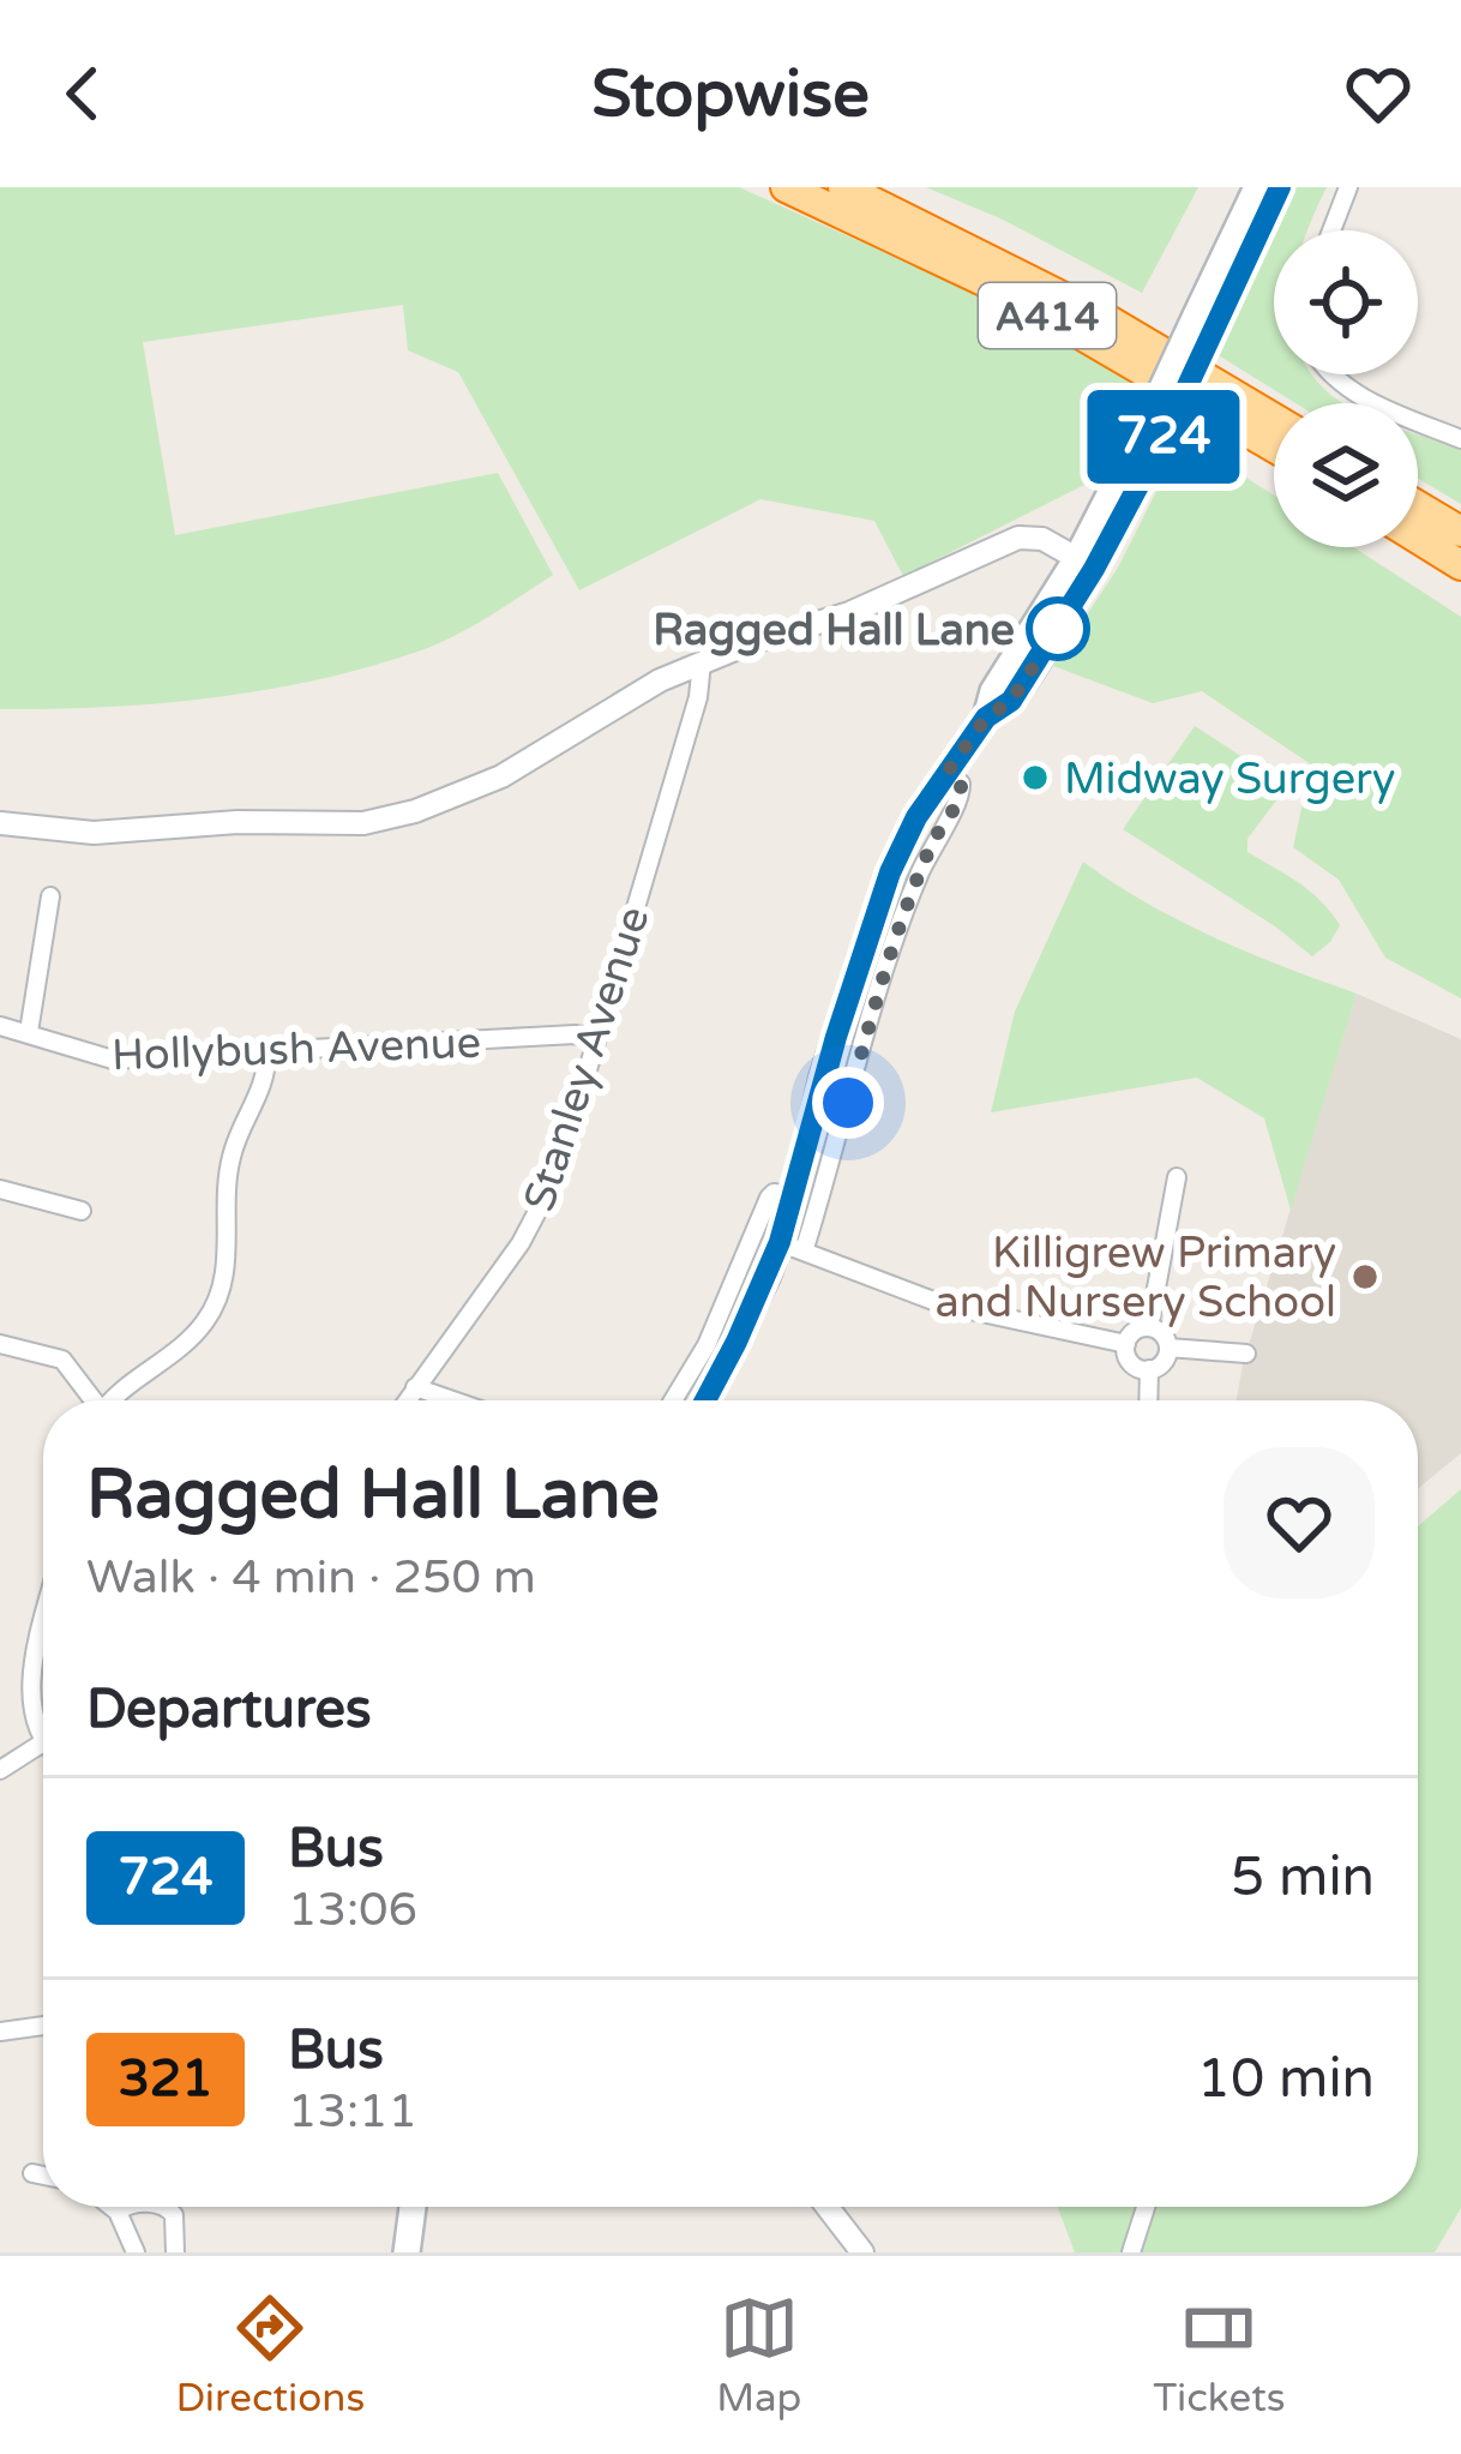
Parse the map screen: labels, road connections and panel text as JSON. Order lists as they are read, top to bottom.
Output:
{
  "streets": {
    "highway": ["A414"],
    "street": ["Hollybush Avenue", "Stanley Avenue"]
  },
  "crossings": [
    ["Hollybush Avenue", "Stanley Avenue"]
  ],
  "places": ["Ragged Hall Lane", "Midway Surgery", "Killigrew Primary and Nursery School"],
  "lines": ["bus line 724"],
  "page": {
    "header": "Stopwise",
    "on_map": "724",
    "heading": [
      ["Ragged Hall Lane", "Walk · 4 min · 250 m"],
      "Departures"
    ],
    "list": [
      {
        "mark": "724",
        "name": "Bus",
        "note": "13:06",
        "value": "5 min"
      },
      {
        "mark": "321",
        "name": "Bus",
        "note": "13:11",
        "value": "10 min"
      }
    ],
    "tabs": ["Directions", "Map", "Tickets"]
  }
}
